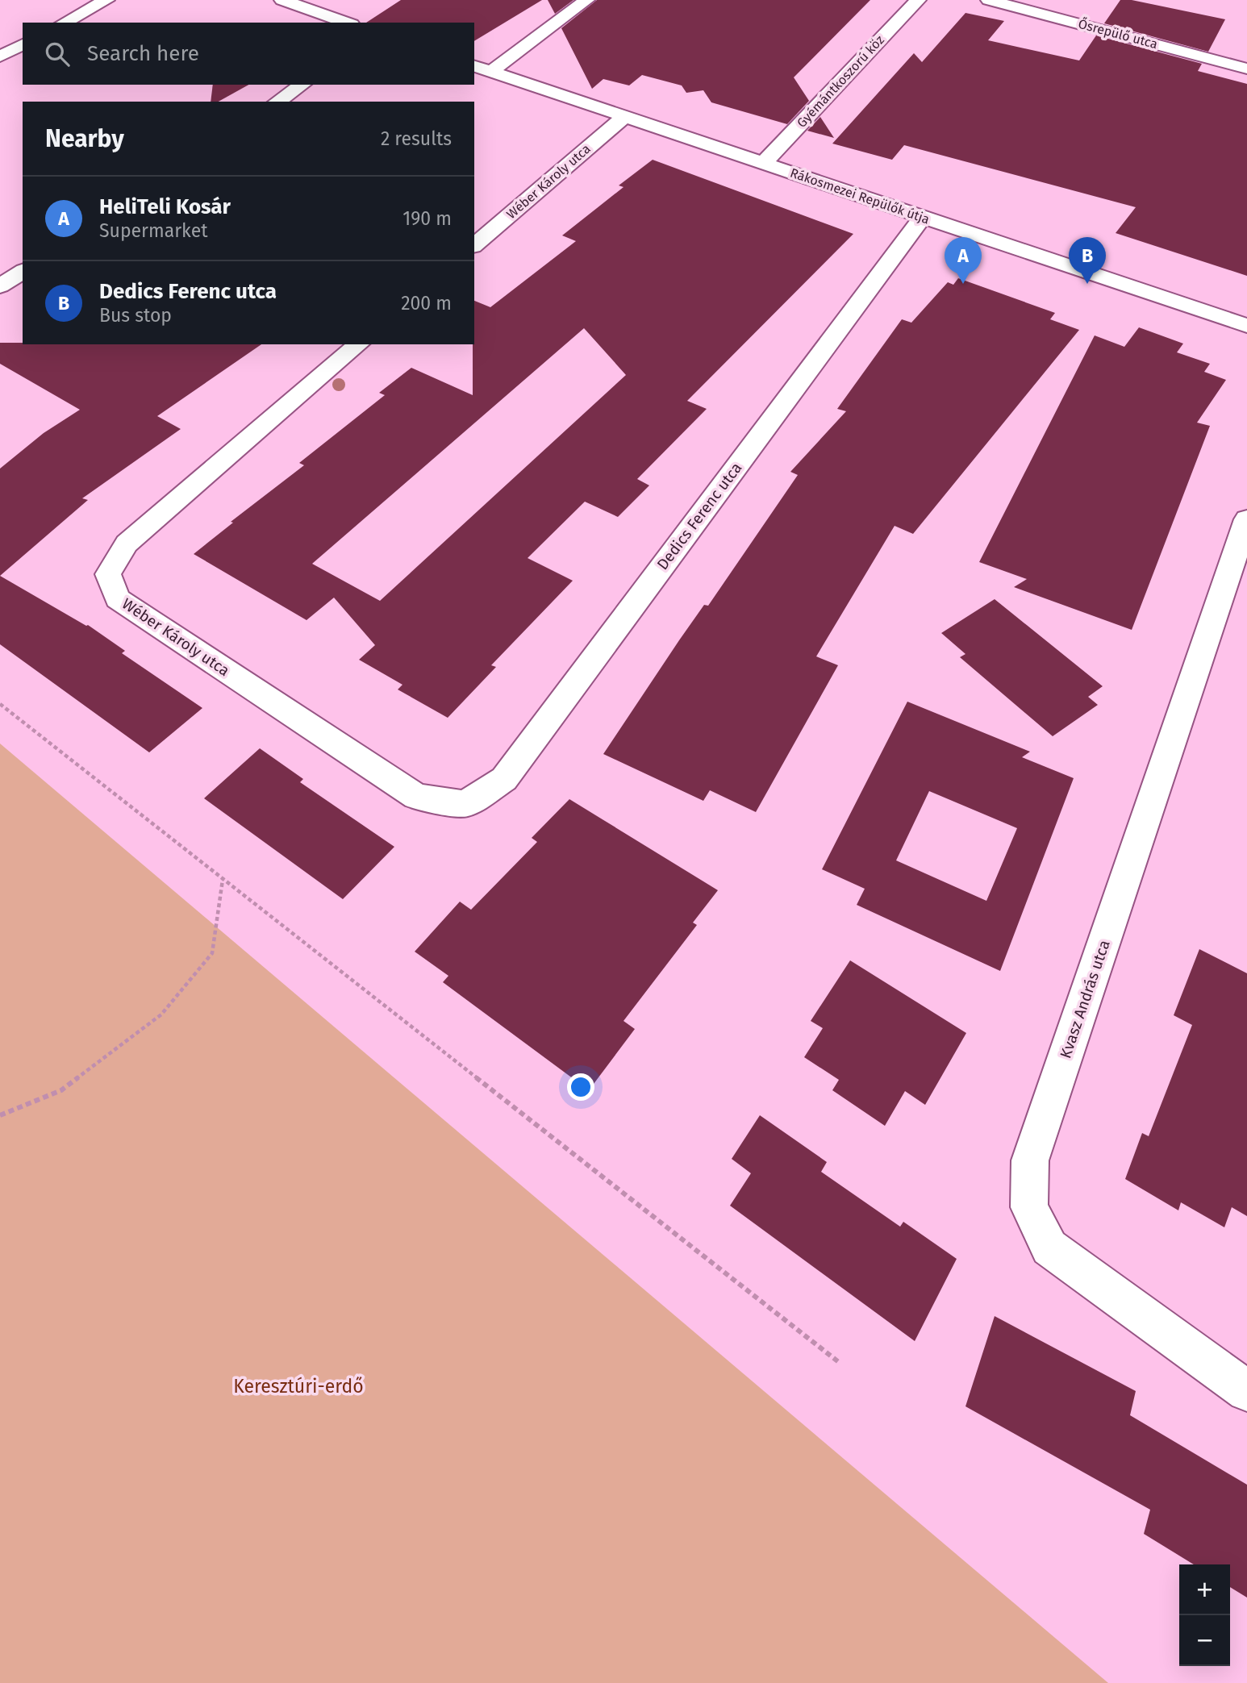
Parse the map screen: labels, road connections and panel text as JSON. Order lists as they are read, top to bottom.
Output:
{
  "streets": {
    "street": [
      "Ősrepülő utca",
      "Gyémántkoszorú köz",
      "Wéber Károly utca",
      "Rákosmezei Repülők útja",
      "Dedics Ferenc utca",
      "Kvasz András utca"
    ]
  },
  "crossings": [
    ["Gyémántkoszorú köz", "Rákosmezei Repülők útja"],
    ["Wéber Károly utca", "Rákosmezei Repülők útja"],
    ["Wéber Károly utca", "Dedics Ferenc utca"],
    ["Rákosmezei Repülők útja", "Dedics Ferenc utca"]
  ],
  "parks": ["Keresztúri-erdő"],
  "page": {
    "search": "Search here",
    "heading": ["Nearby", "2 results"],
    "list": [
      {
        "mark": "A",
        "name": "HeliTeli Kosár",
        "note": "Supermarket",
        "value": "190 m"
      },
      {
        "mark": "B",
        "name": "Dedics Ferenc utca",
        "note": "Bus stop",
        "value": "200 m"
      }
    ],
    "pins": ["A", "B"],
    "map_buttons": ["+", "−"]
  }
}
